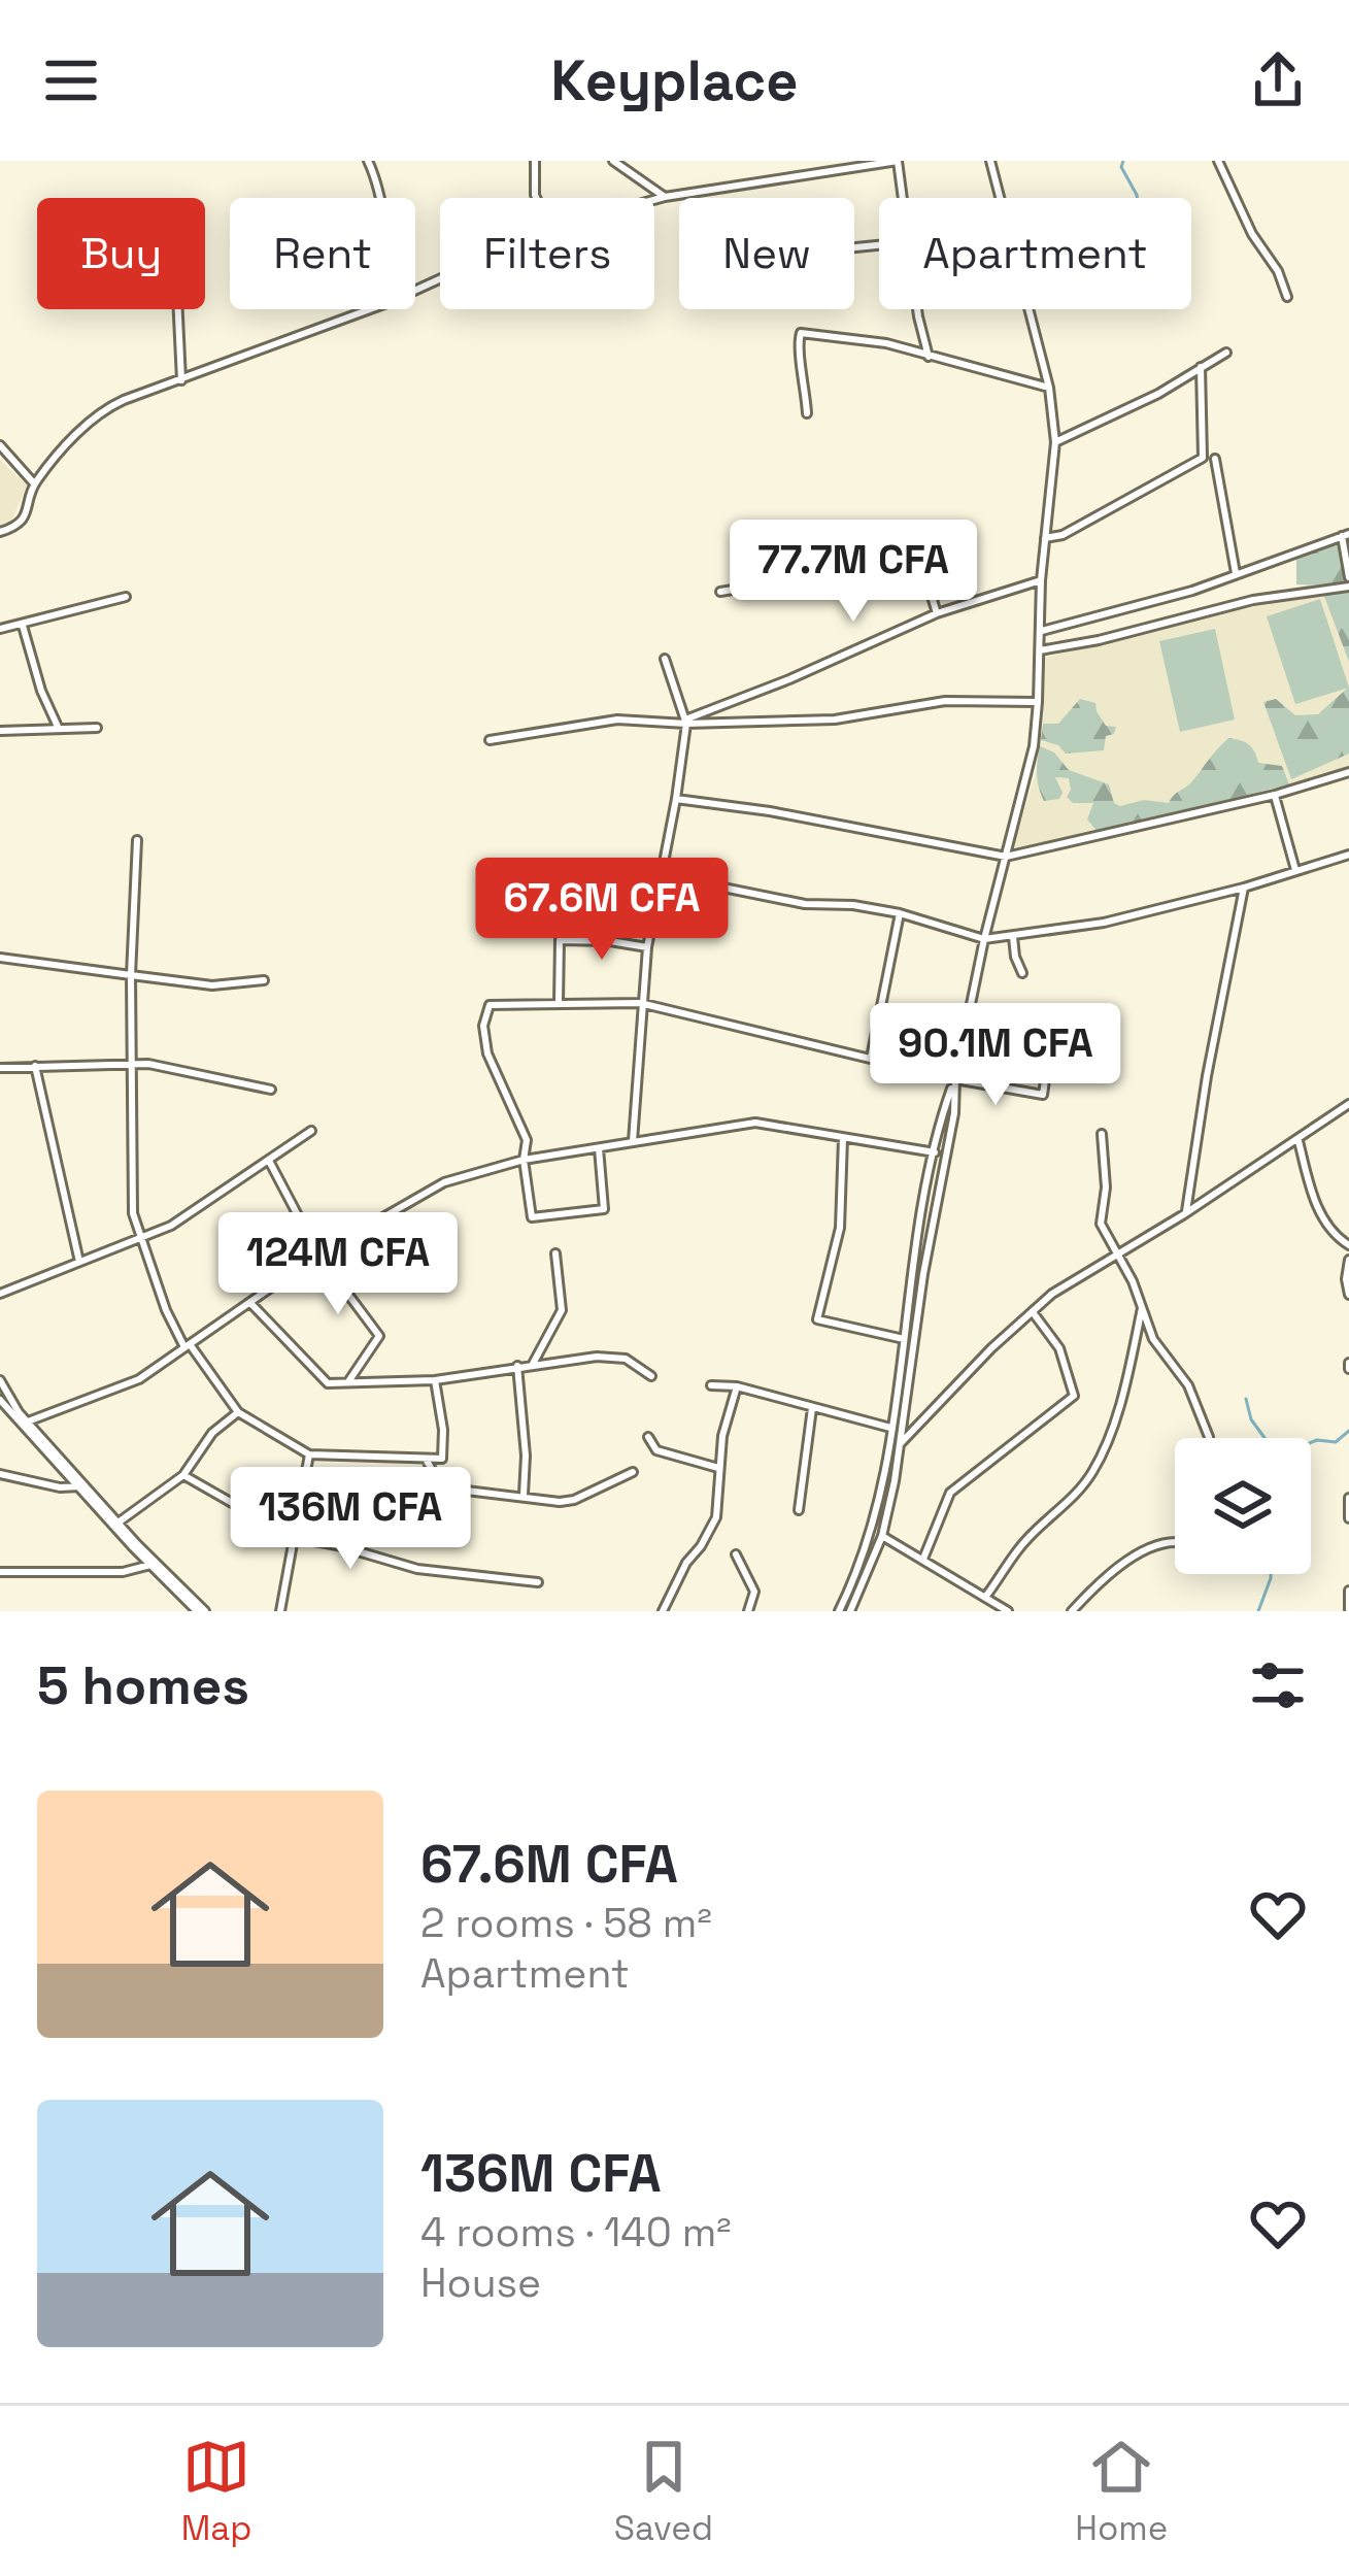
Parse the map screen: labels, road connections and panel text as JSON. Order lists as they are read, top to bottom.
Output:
{
  "page": {
    "header": "Keyplace",
    "chip": [
      "Buy",
      "Rent",
      "Filters",
      "New",
      "Apartment"
    ],
    "price": [
      "77.7M CFA",
      "67.6M CFA",
      "90.1M CFA",
      "124M CFA",
      "136M CFA"
    ],
    "heading": "5 homes",
    "list": [
      {
        "name": "67.6M CFA",
        "note": "2 rooms · 58 m² · Apartment"
      },
      {
        "name": "136M CFA",
        "note": "4 rooms · 140 m² · House"
      }
    ],
    "tabs": ["Map", "Saved", "Home"]
  }
}
